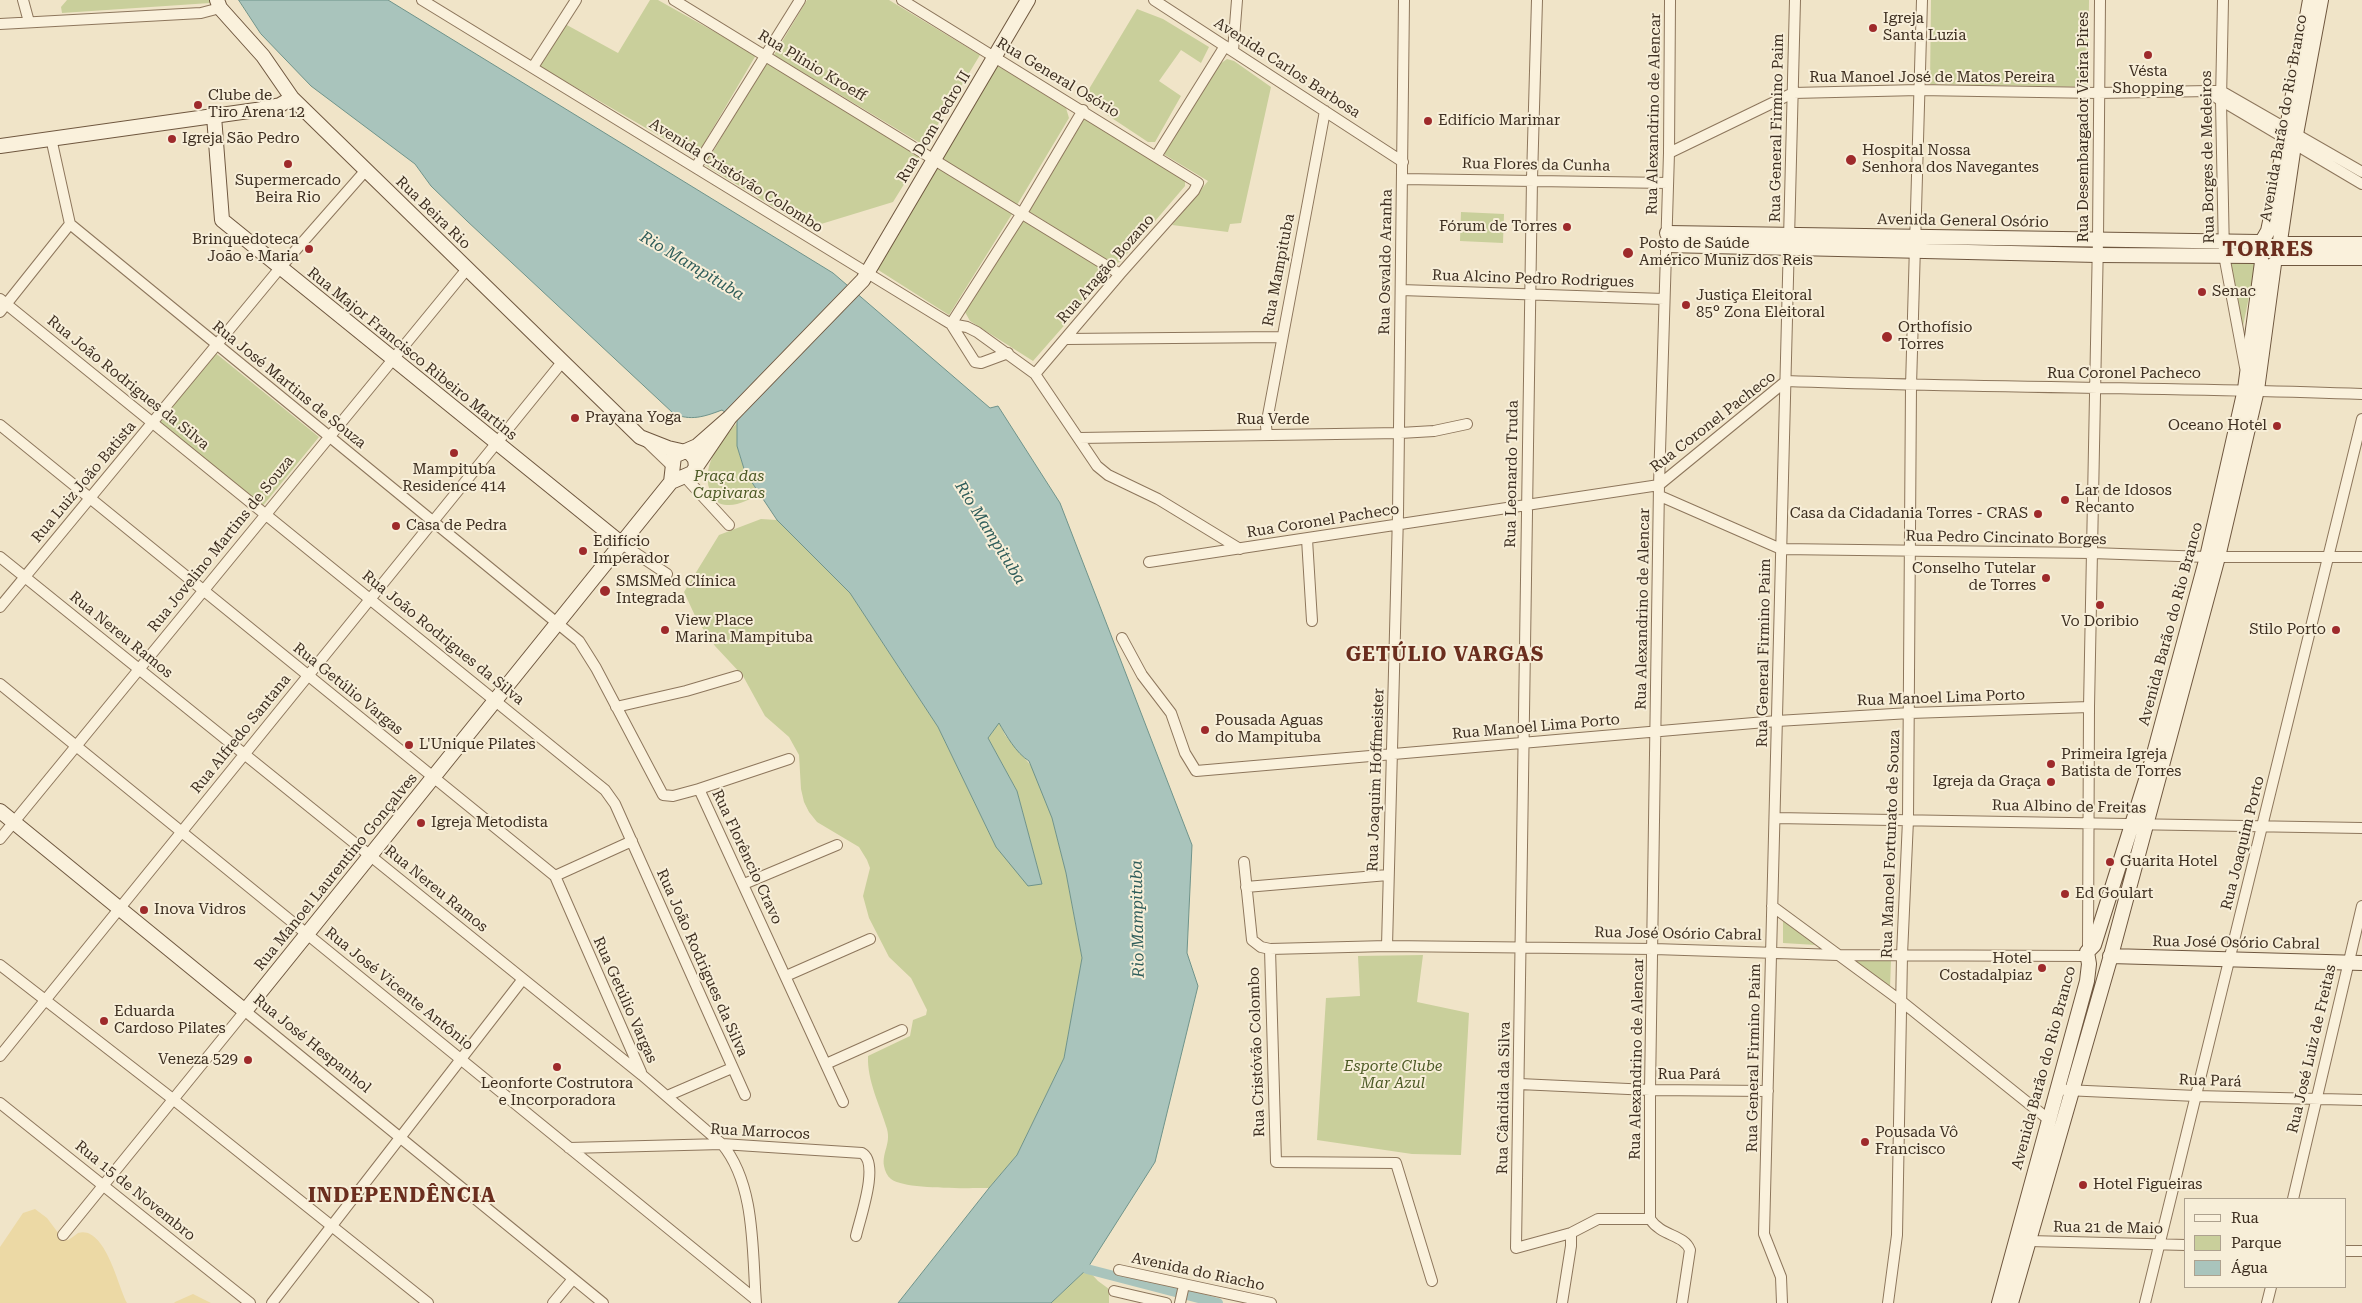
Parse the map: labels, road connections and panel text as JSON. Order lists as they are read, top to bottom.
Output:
{
  "streets": {
    "main road": [
      "Avenida Barão do Rio Branco",
      "Rua Dom Pedro II",
      "Rua Beira Rio",
      "Avenida General Osório",
      "Rua Major Francisco Ribeiro Martins",
      "Rua Manoel Laurentino Gonçalves",
      "Rua José Osório Cabral",
      "Rua José Hespanhol"
    ],
    "street": [
      "Rua Plínio Kroeff",
      "Avenida Carlos Barbosa",
      "Rua General Osório",
      "Rua Manoel José de Matos Pereira",
      "Rua Alexandrino de Alencar",
      "Rua Desembargador Vieira Pires",
      "Rua General Firmino Paim",
      "Rua Borges de Medeiros",
      "Rua Flores da Cunha",
      "Avenida Cristóvão Colombo",
      "Rua Osvaldo Aranha",
      "Rua Aragão Bozano",
      "Rua Mampituba",
      "Rua Alcino Pedro Rodrigues",
      "Rua Coronel Pacheco",
      "Rua João Rodrigues da Silva",
      "Rua José Martins de Souza",
      "Rua Verde",
      "Rua Leonardo Truda",
      "Rua Luiz João Batista",
      "Rua Pedro Cincinato Borges",
      "Rua Jovelino Martins de Souza",
      "Rua Nereu Ramos",
      "Rua Getúlio Vargas",
      "Rua Manoel Lima Porto",
      "Rua Alfredo Santana",
      "Rua Joaquim Hoffmeister",
      "Rua Albino de Freitas",
      "Rua Joaquim Porto",
      "Rua Manoel Fortunato de Souza",
      "Rua Florêncio Cravo",
      "Rua José Vicente Antônio",
      "Rua José Luiz de Freitas",
      "Rua Cristóvão Colombo",
      "Rua Pará",
      "Rua Cândida da Silva",
      "Rua Marrocos",
      "Rua 15 de Novembro",
      "Rua 21 de Maio",
      "Avenida do Riacho"
    ]
  },
  "crossings": [
    ["Rua Plínio Kroeff", "Rua Dom Pedro II"],
    ["Rua Plínio Kroeff", "Rua Aragão Bozano"],
    ["Avenida Carlos Barbosa", "Rua Osvaldo Aranha"],
    ["Avenida Carlos Barbosa", "Rua Mampituba"],
    ["Rua General Osório", "Rua Dom Pedro II"],
    ["Rua General Osório", "Rua Aragão Bozano"],
    ["Rua Manoel José de Matos Pereira", "Rua Alexandrino de Alencar"],
    ["Rua Manoel José de Matos Pereira", "Avenida Barão do Rio Branco"],
    ["Rua Manoel José de Matos Pereira", "Rua Desembargador Vieira Pires"],
    ["Rua Manoel José de Matos Pereira", "Rua General Firmino Paim"],
    ["Rua Manoel José de Matos Pereira", "Rua Borges de Medeiros"],
    ["Rua Manoel José de Matos Pereira", "Rua Manoel Fortunato de Souza"],
    ["Rua Alexandrino de Alencar", "Rua Flores da Cunha"],
    ["Rua Alexandrino de Alencar", "Avenida General Osório"],
    ["Rua Alexandrino de Alencar", "Rua Alcino Pedro Rodrigues"],
    ["Rua Alexandrino de Alencar", "Rua Coronel Pacheco"],
    ["Rua Alexandrino de Alencar", "Rua Pedro Cincinato Borges"],
    ["Rua Alexandrino de Alencar", "Rua Manoel Lima Porto"],
    ["Rua Alexandrino de Alencar", "Rua José Osório Cabral"],
    ["Rua Alexandrino de Alencar", "Rua Pará"],
    ["Avenida Barão do Rio Branco", "Rua Desembargador Vieira Pires"],
    ["Avenida Barão do Rio Branco", "Rua Borges de Medeiros"],
    ["Avenida Barão do Rio Branco", "Avenida General Osório"],
    ["Avenida Barão do Rio Branco", "Rua Coronel Pacheco"],
    ["Avenida Barão do Rio Branco", "Rua Pedro Cincinato Borges"],
    ["Avenida Barão do Rio Branco", "Rua Albino de Freitas"],
    ["Avenida Barão do Rio Branco", "Rua José Osório Cabral"],
    ["Avenida Barão do Rio Branco", "Rua Pará"],
    ["Avenida Barão do Rio Branco", "Rua 21 de Maio"],
    ["Rua Dom Pedro II", "Avenida Cristóvão Colombo"],
    ["Rua Dom Pedro II", "Rua Manoel Laurentino Gonçalves"],
    ["Rua Desembargador Vieira Pires", "Avenida General Osório"],
    ["Rua Desembargador Vieira Pires", "Rua Coronel Pacheco"],
    ["Rua Desembargador Vieira Pires", "Rua Pedro Cincinato Borges"],
    ["Rua Desembargador Vieira Pires", "Rua Manoel Lima Porto"],
    ["Rua Desembargador Vieira Pires", "Rua Albino de Freitas"],
    ["Rua Desembargador Vieira Pires", "Rua José Osório Cabral"],
    ["Rua General Firmino Paim", "Avenida General Osório"],
    ["Rua General Firmino Paim", "Rua Coronel Pacheco"],
    ["Rua General Firmino Paim", "Rua Pedro Cincinato Borges"],
    ["Rua General Firmino Paim", "Rua Manoel Lima Porto"],
    ["Rua General Firmino Paim", "Rua Albino de Freitas"],
    ["Rua General Firmino Paim", "Rua José Osório Cabral"],
    ["Rua General Firmino Paim", "Rua Pará"],
    ["Rua Borges de Medeiros", "Avenida General Osório"],
    ["Rua Flores da Cunha", "Rua Osvaldo Aranha"],
    ["Rua Flores da Cunha", "Rua Leonardo Truda"],
    ["Avenida Cristóvão Colombo", "Rua Aragão Bozano"],
    ["Avenida Cristóvão Colombo", "Rua Coronel Pacheco"],
    ["Avenida Cristóvão Colombo", "Rua Verde"],
    ["Rua Beira Rio", "Rua Luiz João Batista"],
    ["Rua Beira Rio", "Rua Jovelino Martins de Souza"],
    ["Rua Beira Rio", "Rua Alfredo Santana"],
    ["Rua Beira Rio", "Rua Manoel Laurentino Gonçalves"],
    ["Avenida General Osório", "Rua Manoel Fortunato de Souza"],
    ["Rua Osvaldo Aranha", "Rua Alcino Pedro Rodrigues"],
    ["Rua Osvaldo Aranha", "Rua Coronel Pacheco"],
    ["Rua Osvaldo Aranha", "Rua Verde"],
    ["Rua Osvaldo Aranha", "Rua Joaquim Hoffmeister"],
    ["Rua Mampituba", "Rua Verde"],
    ["Rua Alcino Pedro Rodrigues", "Rua Leonardo Truda"],
    ["Rua Major Francisco Ribeiro Martins", "Rua Luiz João Batista"],
    ["Rua Major Francisco Ribeiro Martins", "Rua Jovelino Martins de Souza"],
    ["Rua Major Francisco Ribeiro Martins", "Rua Alfredo Santana"],
    ["Rua Major Francisco Ribeiro Martins", "Rua Manoel Laurentino Gonçalves"],
    ["Rua Coronel Pacheco", "Rua Leonardo Truda"],
    ["Rua Coronel Pacheco", "Rua Joaquim Hoffmeister"],
    ["Rua Coronel Pacheco", "Rua Manoel Fortunato de Souza"],
    ["Rua João Rodrigues da Silva", "Rua Luiz João Batista"],
    ["Rua João Rodrigues da Silva", "Rua Jovelino Martins de Souza"],
    ["Rua João Rodrigues da Silva", "Rua Alfredo Santana"],
    ["Rua João Rodrigues da Silva", "Rua Manoel Laurentino Gonçalves"],
    ["Rua José Martins de Souza", "Rua Luiz João Batista"],
    ["Rua José Martins de Souza", "Rua Jovelino Martins de Souza"],
    ["Rua José Martins de Souza", "Rua Alfredo Santana"],
    ["Rua José Martins de Souza", "Rua Florêncio Cravo"],
    ["Rua José Martins de Souza", "Rua Manoel Laurentino Gonçalves"],
    ["Rua Leonardo Truda", "Rua Manoel Lima Porto"],
    ["Rua Leonardo Truda", "Rua José Osório Cabral"],
    ["Rua Leonardo Truda", "Rua Cândida da Silva"],
    ["Rua Luiz João Batista", "Rua Nereu Ramos"],
    ["Rua Luiz João Batista", "Rua Getúlio Vargas"],
    ["Rua Pedro Cincinato Borges", "Rua Joaquim Porto"],
    ["Rua Pedro Cincinato Borges", "Rua Manoel Fortunato de Souza"],
    ["Rua Jovelino Martins de Souza", "Rua Nereu Ramos"],
    ["Rua Jovelino Martins de Souza", "Rua Getúlio Vargas"],
    ["Rua Jovelino Martins de Souza", "Rua José Vicente Antônio"],
    ["Rua Jovelino Martins de Souza", "Rua José Hespanhol"],
    ["Rua Nereu Ramos", "Rua Getúlio Vargas"],
    ["Rua Nereu Ramos", "Rua Alfredo Santana"],
    ["Rua Nereu Ramos", "Rua Manoel Laurentino Gonçalves"],
    ["Rua Nereu Ramos", "Rua José Vicente Antônio"],
    ["Rua Nereu Ramos", "Rua Marrocos"],
    ["Rua Getúlio Vargas", "Rua Alfredo Santana"],
    ["Rua Getúlio Vargas", "Rua Manoel Laurentino Gonçalves"],
    ["Rua Manoel Lima Porto", "Rua Joaquim Hoffmeister"],
    ["Rua Manoel Lima Porto", "Rua Manoel Fortunato de Souza"],
    ["Rua Alfredo Santana", "Rua José Vicente Antônio"],
    ["Rua Alfredo Santana", "Rua José Hespanhol"],
    ["Rua Joaquim Hoffmeister", "Rua José Osório Cabral"],
    ["Rua Albino de Freitas", "Rua Joaquim Porto"],
    ["Rua Albino de Freitas", "Rua Manoel Fortunato de Souza"],
    ["Rua Joaquim Porto", "Rua José Osório Cabral"],
    ["Rua Joaquim Porto", "Rua Pará"],
    ["Rua Joaquim Porto", "Rua 21 de Maio"],
    ["Rua Manoel Fortunato de Souza", "Rua José Osório Cabral"],
    ["Rua Florêncio Cravo", "Rua Manoel Laurentino Gonçalves"],
    ["Rua Manoel Laurentino Gonçalves", "Rua José Vicente Antônio"],
    ["Rua Manoel Laurentino Gonçalves", "Rua José Hespanhol"],
    ["Rua Manoel Laurentino Gonçalves", "Rua 15 de Novembro"],
    ["Rua José Osório Cabral", "Rua José Luiz de Freitas"],
    ["Rua José Osório Cabral", "Rua Cristóvão Colombo"],
    ["Rua José Osório Cabral", "Rua Cândida da Silva"],
    ["Rua José Vicente Antônio", "Rua Marrocos"],
    ["Rua José Luiz de Freitas", "Rua Pará"],
    ["Rua Pará", "Rua Cândida da Silva"]
  ],
  "districts": ["TORRES", "GETÚLIO VARGAS", "INDEPENDÊNCIA"],
  "water": ["Rio Mampituba"],
  "parks": ["Praça das Capivaras", "Esporte Clube Mar Azul"],
  "places": [
    "Igreja Santa Luzia",
    "Vésta Shopping",
    "Clube de Tiro Arena 12",
    "Edifício Marimar",
    "Igreja São Pedro",
    "Hospital Nossa Senhora dos Navegantes",
    "Supermercado Beira Rio",
    "Fórum de Torres",
    "Brinquedoteca João e Maria",
    "Posto de Saúde Américo Muniz dos Reis",
    "Senac",
    "Justiça Eleitoral 85° Zona Eleitoral",
    "Orthofísio Torres",
    "Prayana Yoga",
    "Oceano Hotel",
    "Mampituba Residence 414",
    "Lar de Idosos Recanto",
    "Casa da Cidadania Torres - CRAS",
    "Casa de Pedra",
    "Edifício Imperador",
    "Conselho Tutelar de Torres",
    "SMSMed Clínica Integrada",
    "Vo Doribio",
    "View Place Marina Mampituba",
    "Stilo Porto",
    "Pousada Aguas do Mampituba",
    "L'Unique Pilates",
    "Primeira Igreja Batista de Torres",
    "Igreja da Graça",
    "Igreja Metodista",
    "Guarita Hotel",
    "Ed Goulart",
    "Inova Vidros",
    "Hotel Costadalpiaz",
    "Eduarda Cardoso Pilates",
    "Veneza 529",
    "Leonforte Costrutora e Incorporadora",
    "Pousada Vô Francisco",
    "Hotel Figueiras"
  ],
  "legend": ["Rua", "Parque", "Água"]
}
